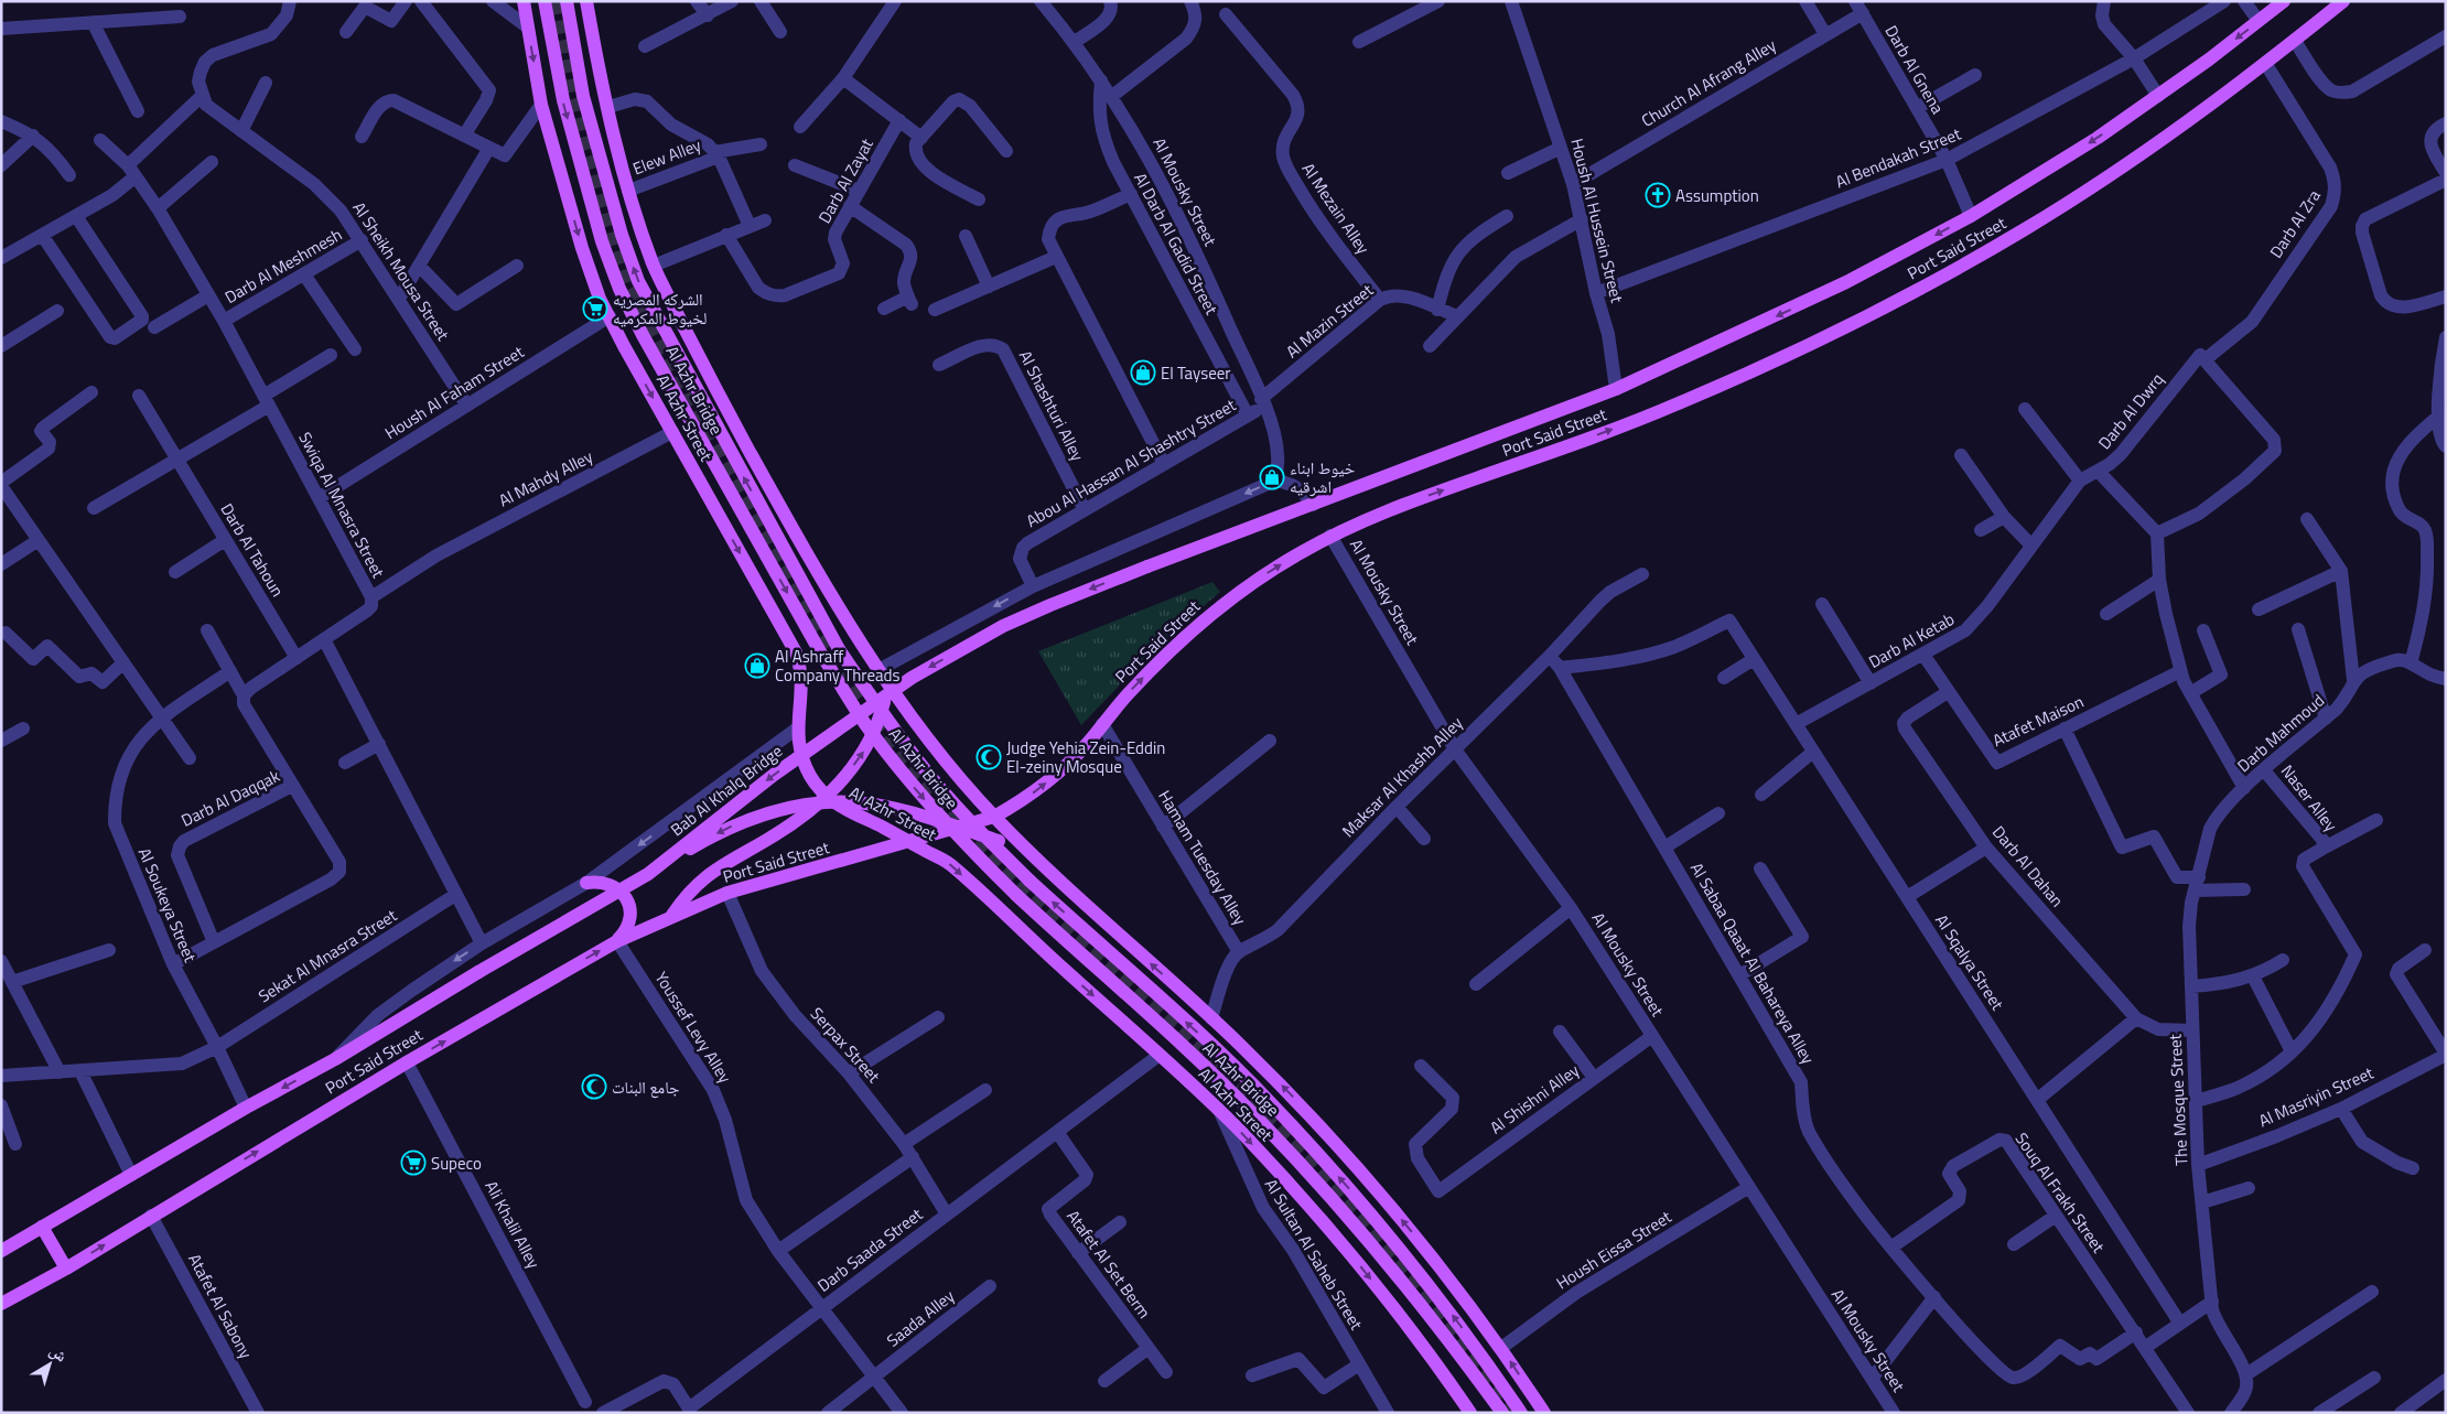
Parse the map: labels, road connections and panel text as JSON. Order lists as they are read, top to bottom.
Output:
{
  "streets": {
    "main road": [
      "Port Said Street",
      "Al Azhr Bridge",
      "Al Azhr Street",
      "Bab Al Khalq Bridge"
    ],
    "street": [
      "Darb Al Gnena",
      "Church Al Afrang Alley",
      "Elew Alley",
      "Al Bendakah Street",
      "Darb Al Zayat",
      "Al Mousky Street",
      "Al Mezain Alley",
      "Housh Al Hussein Street",
      "Darb Al Zra",
      "Al Darb Al Gadid Street",
      "Darb Al Meshmesh",
      "Al Sheikh Mousa Street",
      "Al Mazin Street",
      "Housh Al Faham Street",
      "Al Shashturi Alley",
      "Darb Al Dwrq",
      "Abou Al Hassan Al Shashtry Street",
      "Al Mahdy Alley",
      "Swiqa Al Mnasra Street",
      "Darb Al Tahoun",
      "Darb Al Ketab",
      "Atafet Maison",
      "Darb Mahmoud",
      "Maksar Al Khashb Alley",
      "Darb Al Daqqak",
      "Naser Alley",
      "Hamam Tuesday Alley",
      "Darb Al Dahan",
      "Al Soukeya Street",
      "Sekat Al Mnasra Street",
      "Al Sqalya Street",
      "Al Sabaa Qaaat Al Bahareya Alley",
      "Youssef Levy Alley",
      "Serpax Street",
      "Al Masriyin Street",
      "Al Shishni Alley",
      "The Mosque Street",
      "Souq Al Frakh Street",
      "Ali Khalil Alley",
      "Darb Saada Street",
      "Housh Eissa Street",
      "Al Sultan Al Saheb Street",
      "Atafet Al Set Berm",
      "Atafet Al Sabony",
      "Saada Alley"
    ]
  },
  "crossings": [
    ["Darb Al Gnena", "Church Al Afrang Alley"],
    ["Darb Al Gnena", "Al Bendakah Street"],
    ["Darb Al Gnena", "Port Said Street"],
    ["Church Al Afrang Alley", "Housh Al Hussein Street"],
    ["Al Bendakah Street", "Housh Al Hussein Street"],
    ["Al Mousky Street", "Al Darb Al Gadid Street"],
    ["Al Mousky Street", "Port Said Street"],
    ["Al Mousky Street", "Al Mazin Street"],
    ["Al Mousky Street", "Abou Al Hassan Al Shashtry Street"],
    ["Al Mousky Street", "Maksar Al Khashb Alley"],
    ["Al Mousky Street", "Al Shishni Alley"],
    ["Al Mousky Street", "Housh Eissa Street"],
    ["Al Mezain Alley", "Al Mazin Street"],
    ["Housh Al Hussein Street", "Port Said Street"],
    ["Darb Al Zra", "Port Said Street"],
    ["Darb Al Zra", "Darb Al Dwrq"],
    ["Al Darb Al Gadid Street", "Abou Al Hassan Al Shashtry Street"],
    ["Port Said Street", "Al Azhr Street"],
    ["Port Said Street", "Bab Al Khalq Bridge"],
    ["Port Said Street", "Hamam Tuesday Alley"],
    ["Port Said Street", "Al Soukeya Street"],
    ["Port Said Street", "Youssef Levy Alley"],
    ["Port Said Street", "Serpax Street"],
    ["Port Said Street", "Ali Khalil Alley"],
    ["Port Said Street", "Atafet Al Sabony"],
    ["Darb Al Meshmesh", "Al Sheikh Mousa Street"],
    ["Darb Al Meshmesh", "Swiqa Al Mnasra Street"],
    ["Al Sheikh Mousa Street", "Housh Al Faham Street"],
    ["Al Mazin Street", "Abou Al Hassan Al Shashtry Street"],
    ["Housh Al Faham Street", "Al Azhr Street"],
    ["Housh Al Faham Street", "Swiqa Al Mnasra Street"],
    ["Al Shashturi Alley", "Abou Al Hassan Al Shashtry Street"],
    ["Darb Al Dwrq", "Darb Al Ketab"],
    ["Al Azhr Street", "Al Mahdy Alley"],
    ["Al Azhr Street", "Darb Saada Street"],
    ["Al Azhr Street", "Al Sultan Al Saheb Street"],
    ["Al Mahdy Alley", "Swiqa Al Mnasra Street"],
    ["Swiqa Al Mnasra Street", "Darb Al Tahoun"],
    ["Darb Al Ketab", "Atafet Maison"],
    ["Darb Al Ketab", "Al Sqalya Street"],
    ["Atafet Maison", "Darb Al Dahan"],
    ["Darb Mahmoud", "Naser Alley"],
    ["Darb Mahmoud", "The Mosque Street"],
    ["Maksar Al Khashb Alley", "Hamam Tuesday Alley"],
    ["Maksar Al Khashb Alley", "Al Sabaa Qaaat Al Bahareya Alley"],
    ["Darb Al Daqqak", "Al Soukeya Street"],
    ["Darb Al Dahan", "The Mosque Street"],
    ["Al Soukeya Street", "Sekat Al Mnasra Street"],
    ["Al Sqalya Street", "Al Sabaa Qaaat Al Bahareya Alley"],
    ["Al Sabaa Qaaat Al Bahareya Alley", "Souq Al Frakh Street"],
    ["Youssef Levy Alley", "Darb Saada Street"],
    ["Youssef Levy Alley", "Saada Alley"],
    ["Serpax Street", "Darb Saada Street"],
    ["Al Masriyin Street", "The Mosque Street"],
    ["Darb Saada Street", "Atafet Al Set Berm"]
  ],
  "places": {
    "church": ["Assumption"],
    "supermarket": ["الشركه المصريه لخيوط المكرميه", "Supeco"],
    "shop": ["El Tayseer", "خيوط ابناء اشرقيه", "Al Ashraff Company Threads"],
    "mosque": ["Judge Yehia Zein-Eddin El-zeiny Mosque", "جامع البنات"]
  },
  "north": "top right"
}
